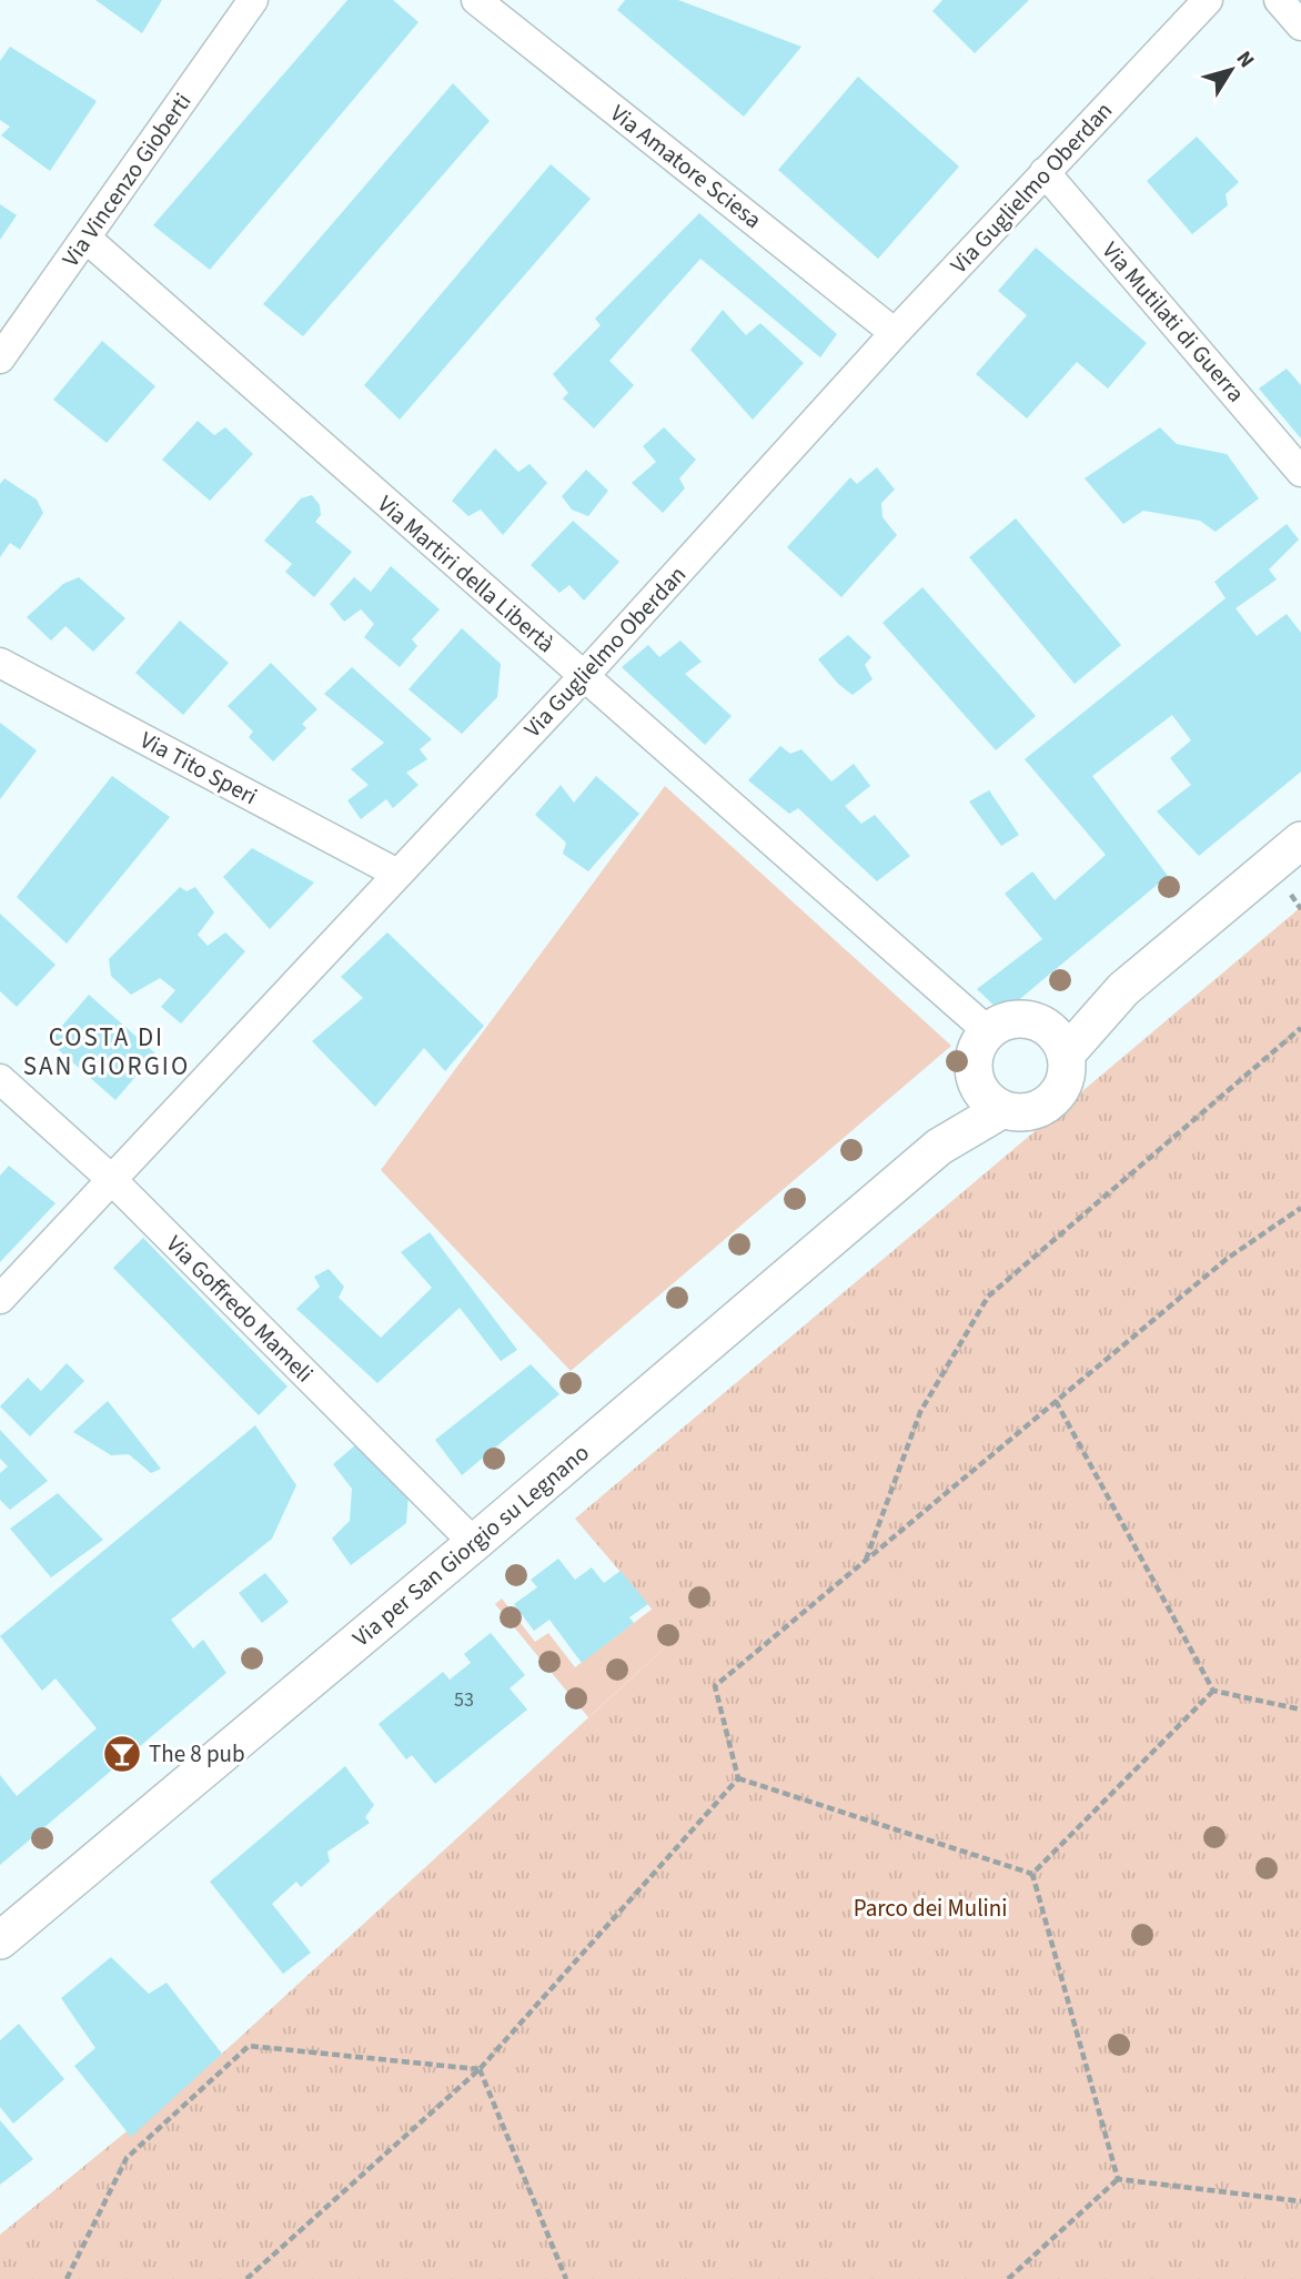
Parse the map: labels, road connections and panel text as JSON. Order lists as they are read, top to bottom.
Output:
{
  "streets": {
    "street": [
      "Via Amatore Sciesa",
      "Via Vincenzo Gioberti",
      "Via Guglielmo Oberdan",
      "Via Mutilati di Guerra",
      "Via Martiri della Libertà",
      "Via Tito Speri",
      "Via Goffredo Mameli",
      "Via per San Giorgio su Legnano"
    ]
  },
  "crossings": [
    ["Via Amatore Sciesa", "Via Guglielmo Oberdan"],
    ["Via Vincenzo Gioberti", "Via Martiri della Libertà"],
    ["Via Guglielmo Oberdan", "Via Mutilati di Guerra"],
    ["Via Guglielmo Oberdan", "Via Martiri della Libertà"],
    ["Via Guglielmo Oberdan", "Via Tito Speri"],
    ["Via Guglielmo Oberdan", "Via Goffredo Mameli"],
    ["Via Martiri della Libertà", "Via per San Giorgio su Legnano"],
    ["Via Goffredo Mameli", "Via per San Giorgio su Legnano"]
  ],
  "districts": ["COSTA DI SAN GIORGIO"],
  "parks": ["Parco dei Mulini"],
  "places": {
    "bar": ["The 8 pub"]
  },
  "house_numbers": ["53"],
  "north": "top right"
}
